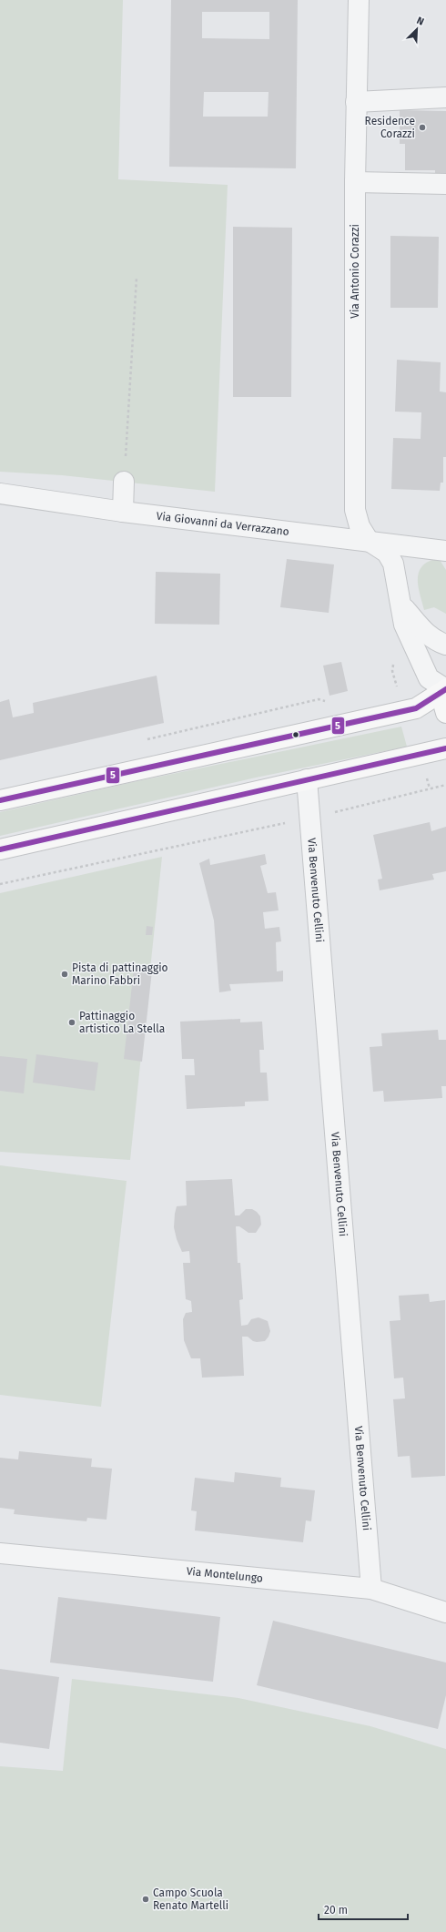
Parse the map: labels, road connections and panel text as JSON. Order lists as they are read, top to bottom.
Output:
{
  "streets": {
    "street": [
      "Via Antonio Corazzi",
      "Via Giovanni da Verrazzano",
      "Via Benvenuto Cellini",
      "Via Montelungo"
    ]
  },
  "crossings": [
    ["Via Antonio Corazzi", "Via Giovanni da Verrazzano"],
    ["Via Benvenuto Cellini", "Via Montelungo"]
  ],
  "places": [
    "Residence Corazzi",
    "Pista di pattinaggio Marino Fabbri",
    "Pattinaggio artistico La Stella",
    "Campo Scuola Renato Martelli"
  ],
  "lines": ["transit line 5"],
  "scale_bar": "20 m",
  "north": "top right"
}
